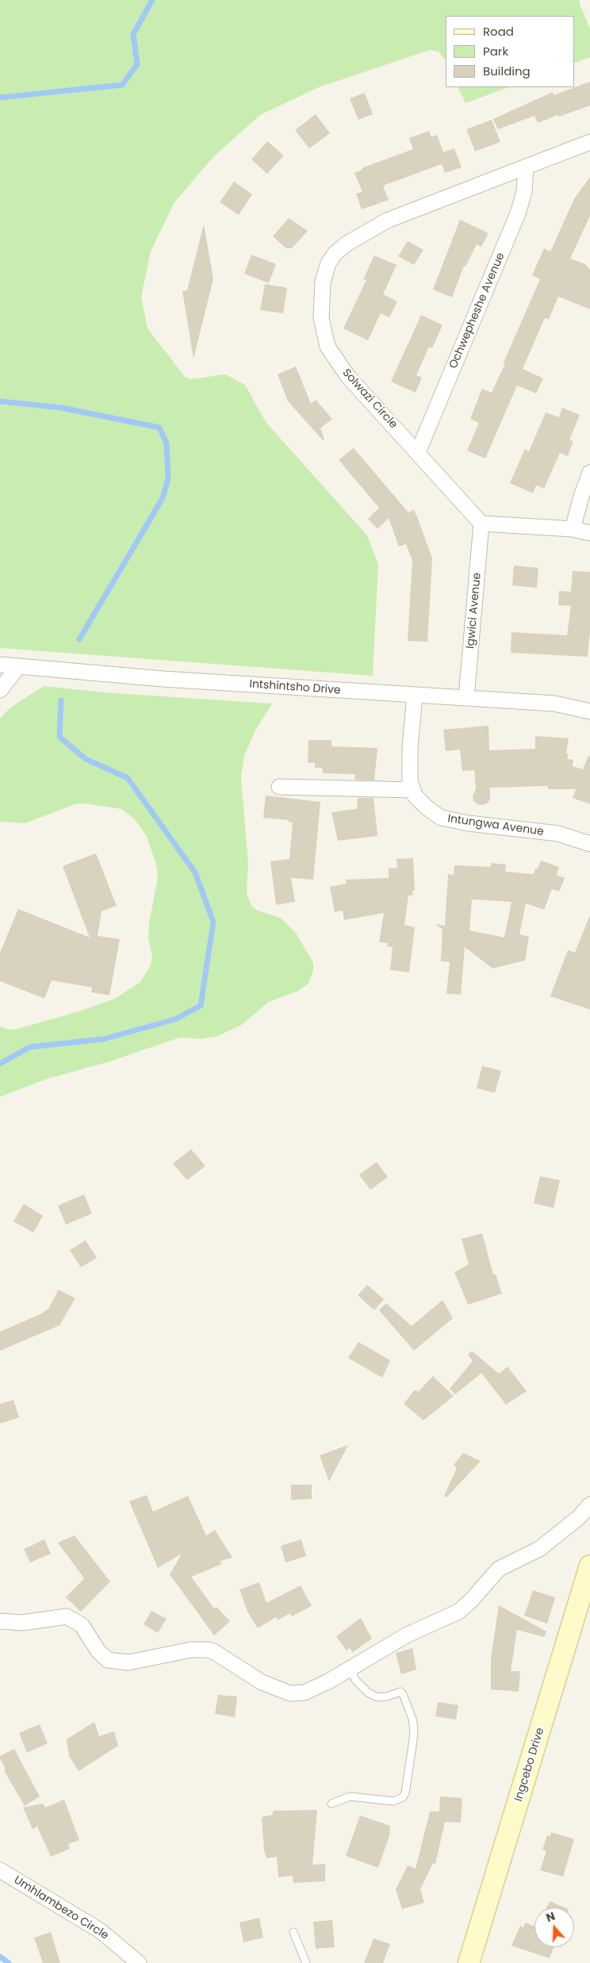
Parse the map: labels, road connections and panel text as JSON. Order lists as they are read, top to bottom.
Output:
{
  "streets": {
    "main road": ["Ingcebo Drive"],
    "street": [
      "Ochwepheshe Avenue",
      "Solwazi Circle",
      "Igwici Avenue",
      "Intshintsho Drive",
      "Intungwa Avenue",
      "Umhlambezo Circle"
    ]
  },
  "crossings": [
    ["Ochwepheshe Avenue", "Solwazi Circle"],
    ["Solwazi Circle", "Igwici Avenue"],
    ["Igwici Avenue", "Intshintsho Drive"],
    ["Intshintsho Drive", "Intungwa Avenue"]
  ],
  "legend": ["Road", "Park", "Building"],
  "north": "top"
}
